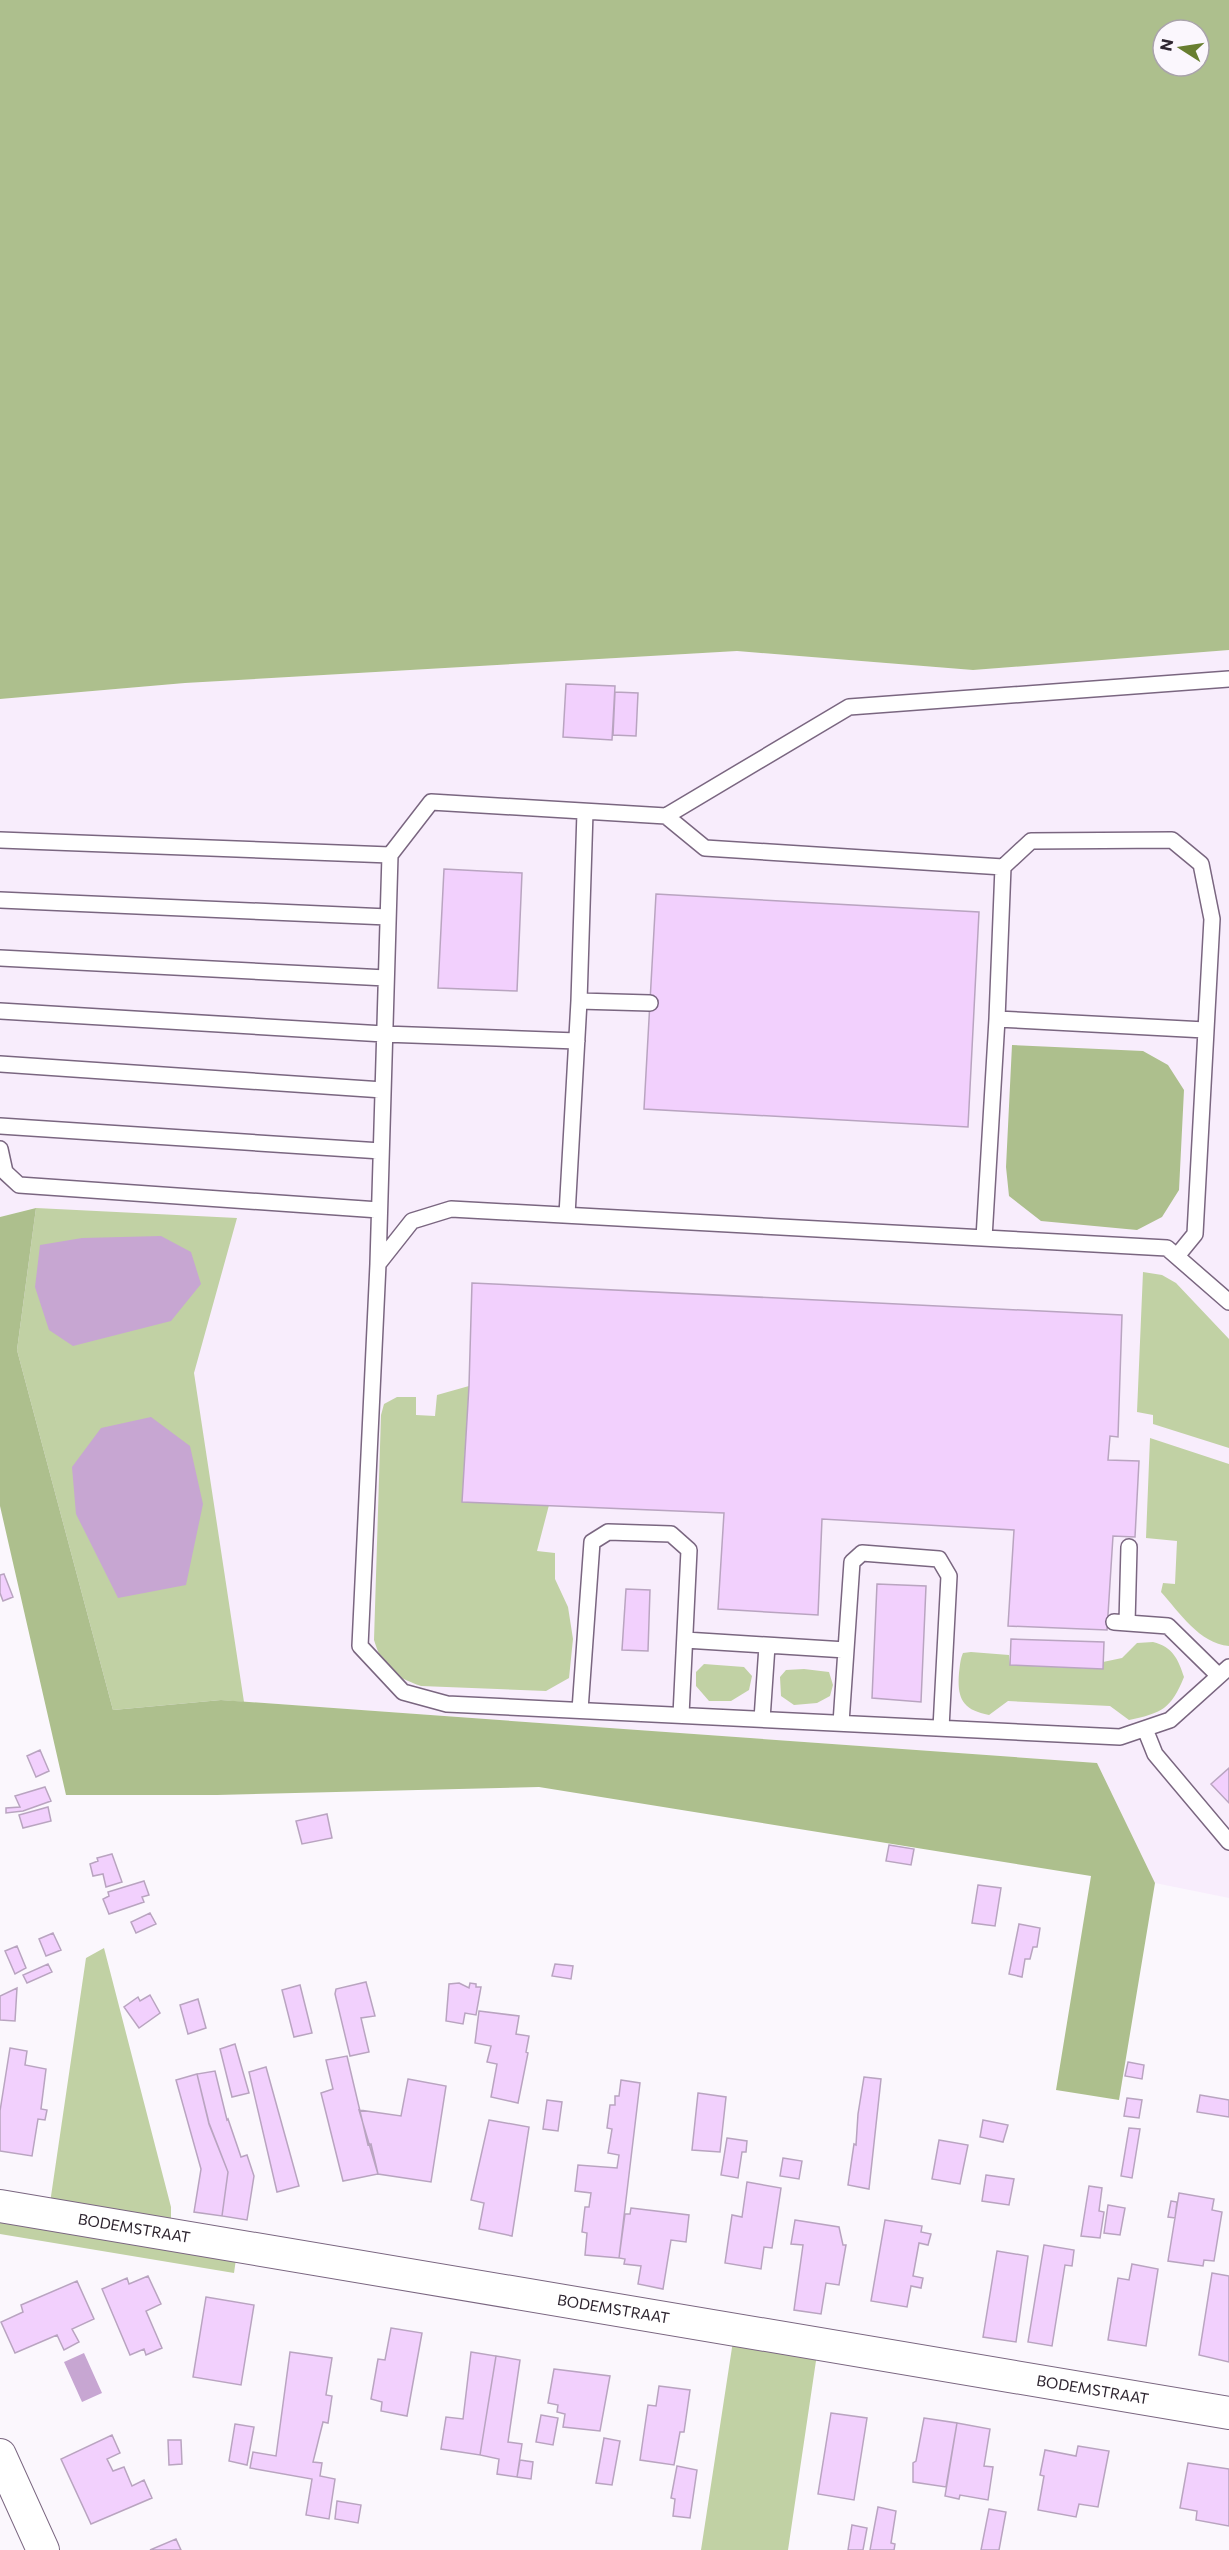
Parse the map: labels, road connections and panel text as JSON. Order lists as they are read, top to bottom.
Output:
{
  "streets": {
    "street": ["BODEMSTRAAT"]
  },
  "north": "left"
}
